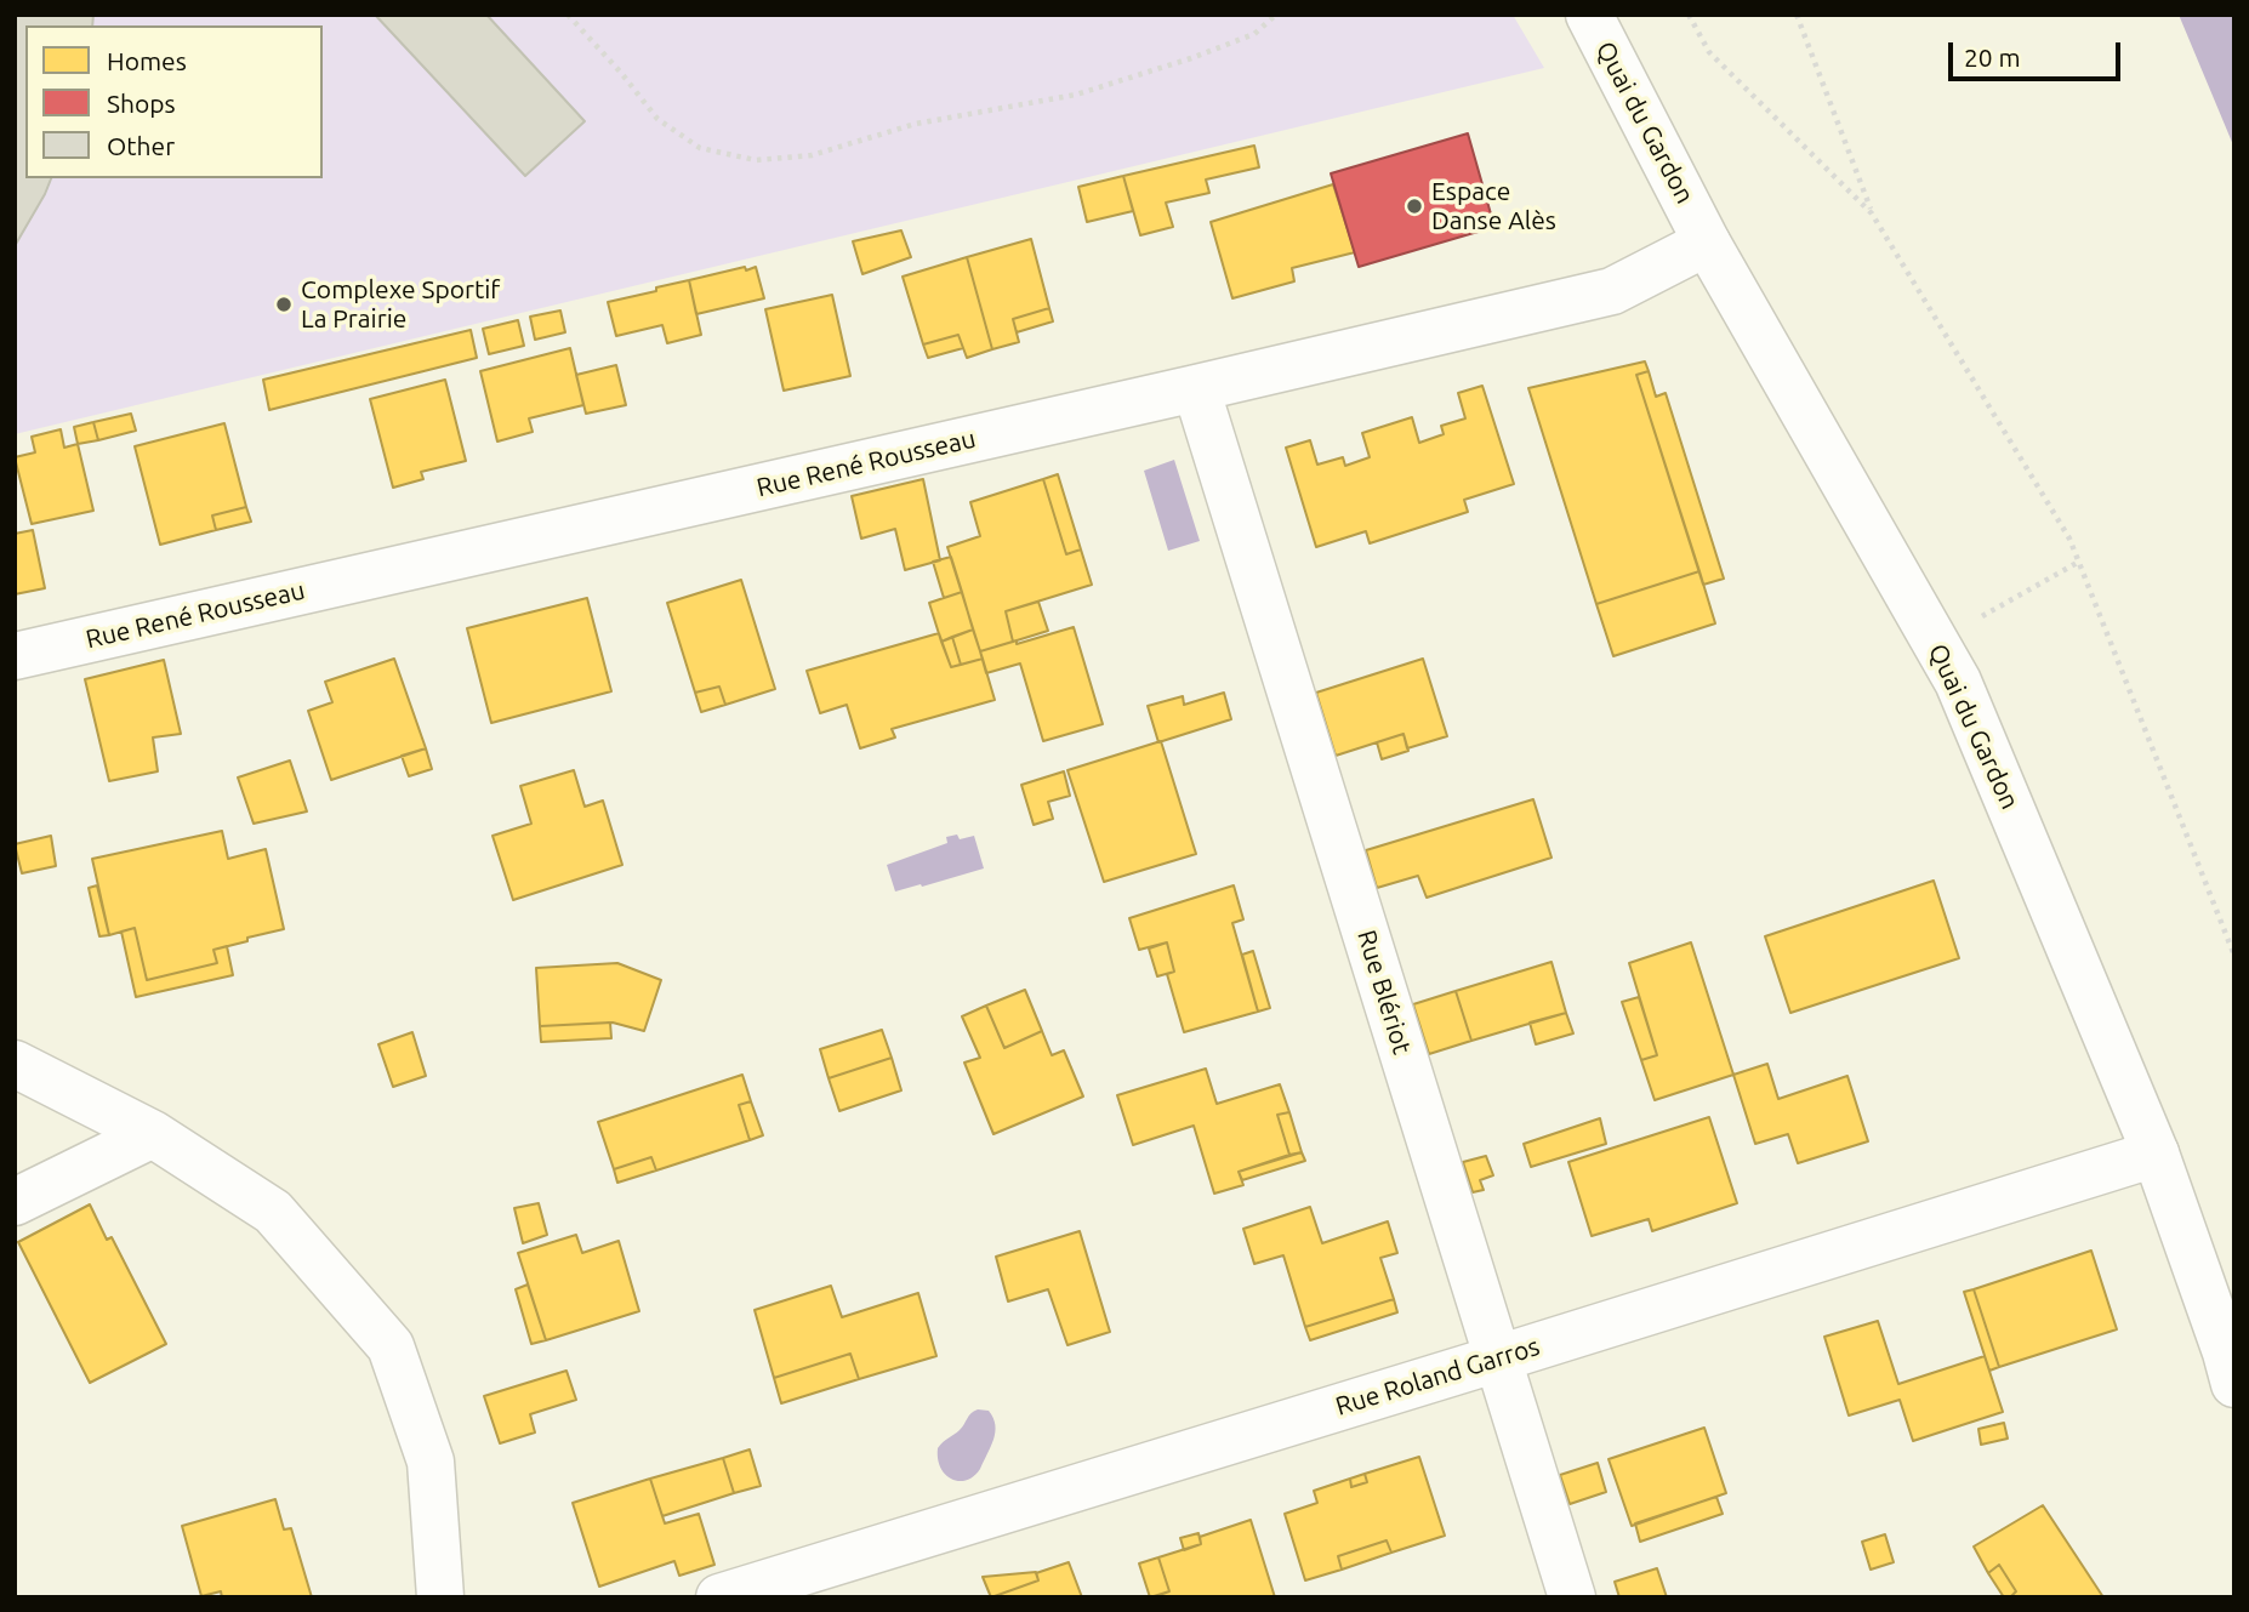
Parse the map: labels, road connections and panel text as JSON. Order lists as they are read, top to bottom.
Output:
{
  "streets": {
    "street": [
      "Quai du Gardon",
      "Rue René Rousseau",
      "Rue Blériot",
      "Rue Roland Garros"
    ]
  },
  "crossings": [
    ["Quai du Gardon", "Rue René Rousseau"],
    ["Quai du Gardon", "Rue Roland Garros"],
    ["Rue René Rousseau", "Rue Blériot"],
    ["Rue Blériot", "Rue Roland Garros"]
  ],
  "places": ["Espace Danse Alès", "Complexe Sportif La Prairie"],
  "legend": ["Homes", "Shops", "Other"],
  "scale_bar": "20 m"
}
